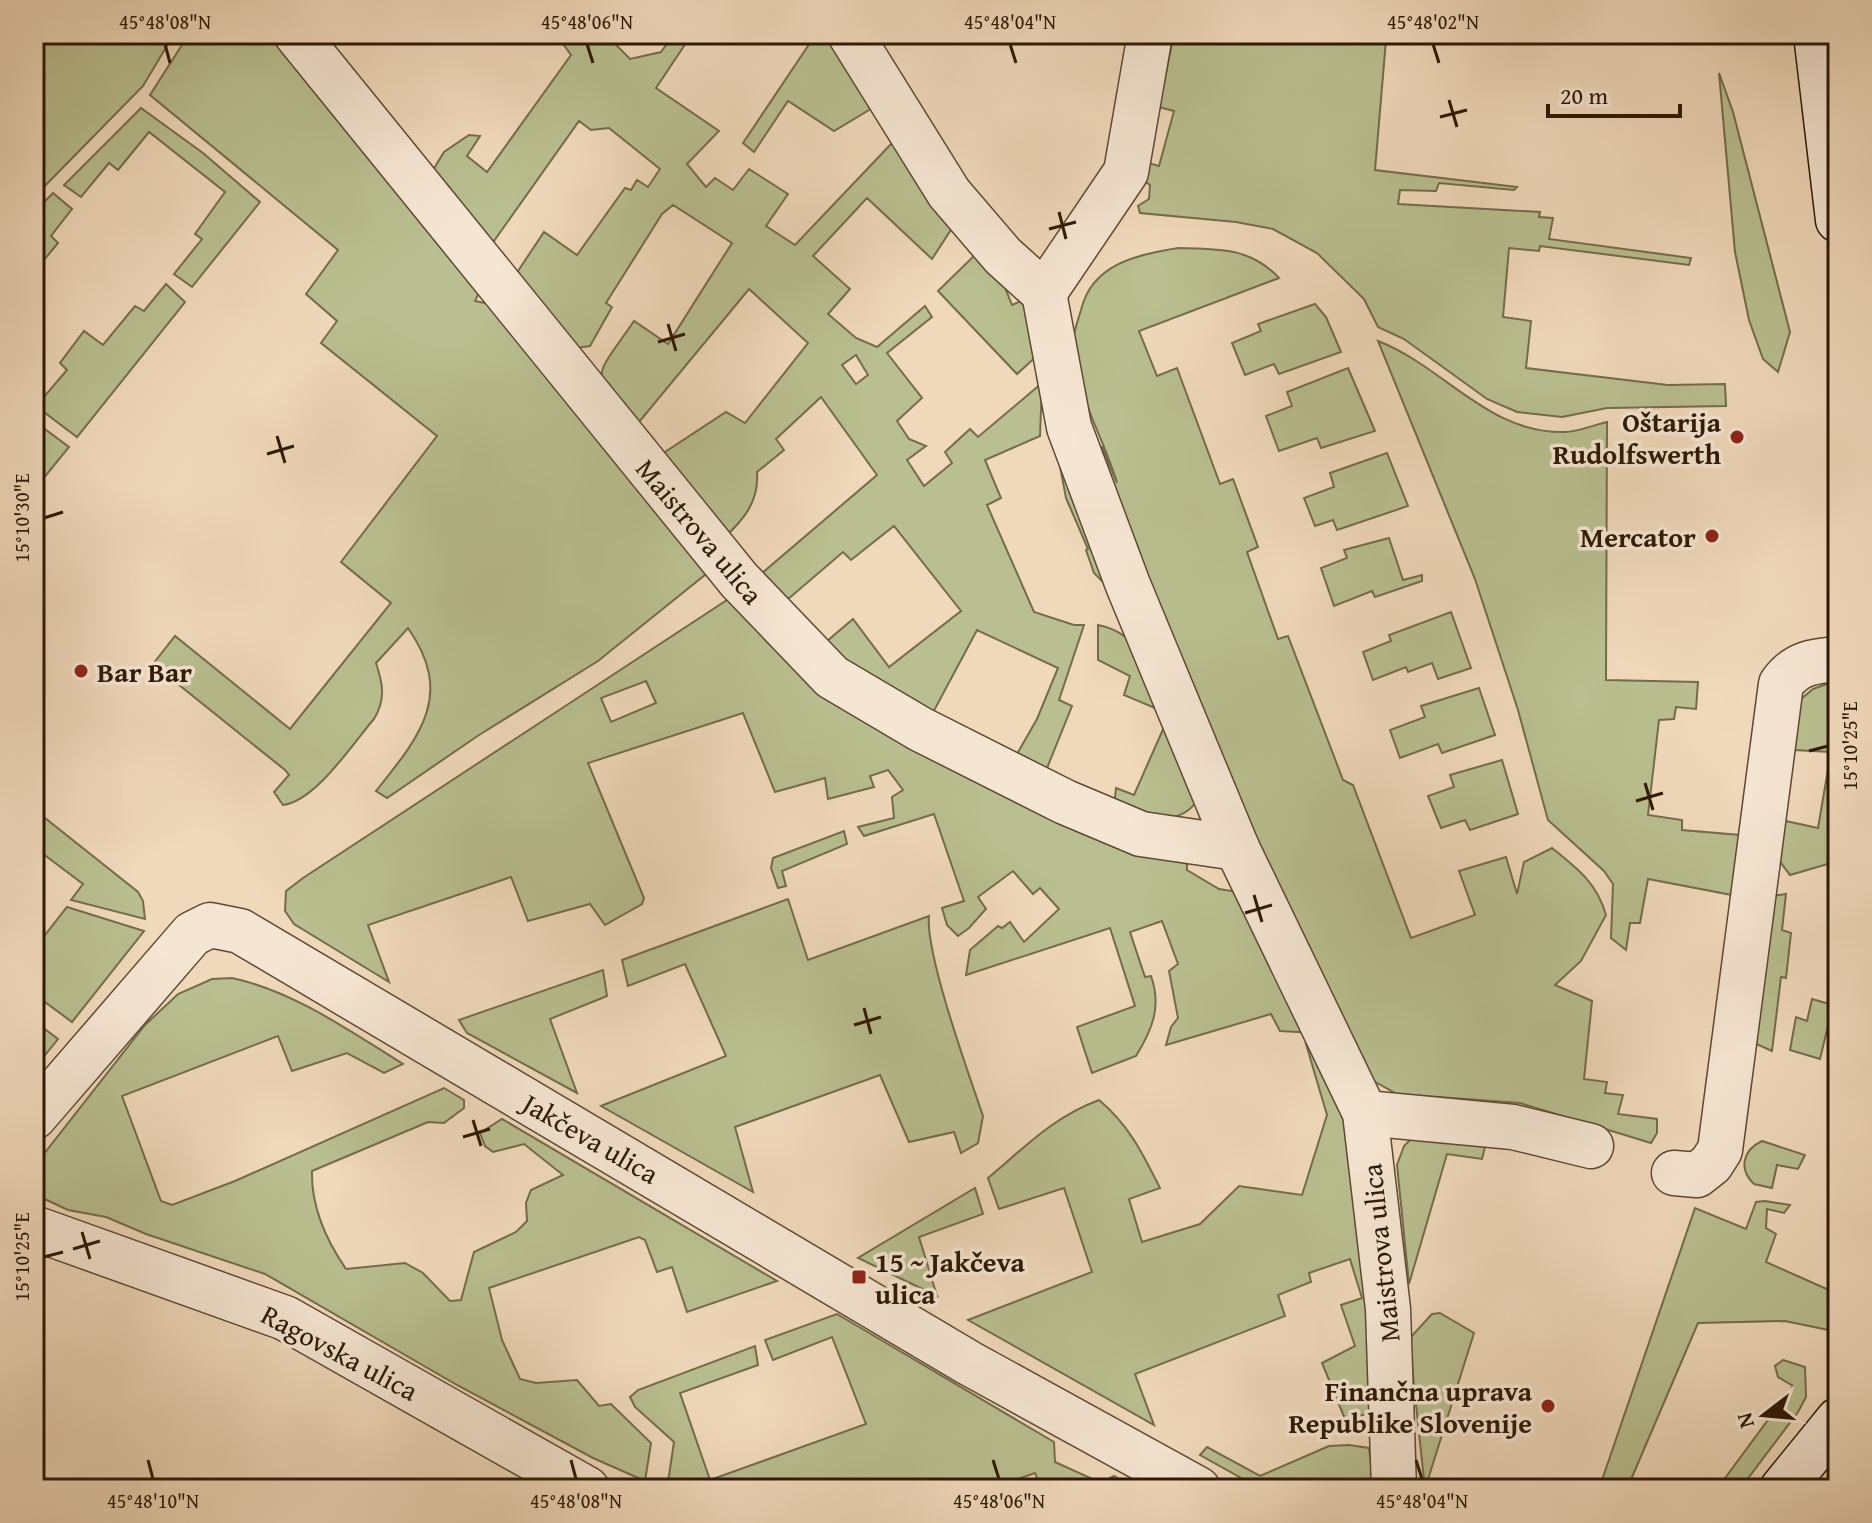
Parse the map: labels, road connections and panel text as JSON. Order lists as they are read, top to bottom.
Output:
{
  "streets": {
    "street": ["Maistrova ulica", "Jakčeva ulica", "Ragovska ulica"]
  },
  "places": {
    "other": [
      "Oštarija Rudolfswerth",
      "Mercator",
      "Bar Bar",
      "Finančna uprava Republike Slovenije"
    ],
    "transit": ["15 ~ Jakčeva ulica"]
  },
  "scale_bar": "20 m",
  "north": "left",
  "coordinates": [
    "45°48'08\"N",
    "45°48'06\"N",
    "45°48'04\"N",
    "45°48'02\"N",
    "15°10'30\"E",
    "15°10'25\"E",
    "45°48'10\"N"
  ]
}
